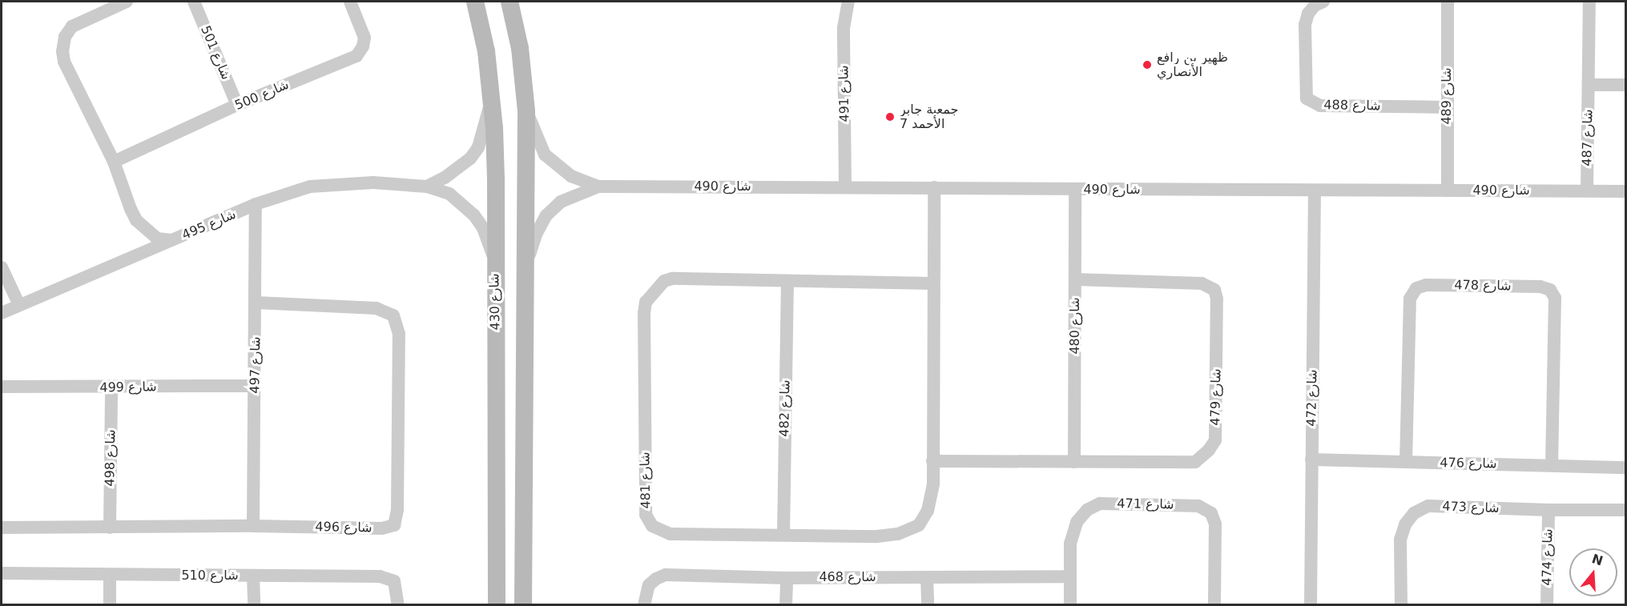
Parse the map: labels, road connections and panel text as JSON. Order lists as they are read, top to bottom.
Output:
{
  "streets": {
    "street": [
      "شارع 501",
      "شارع 491",
      "شارع 500",
      "شارع 489",
      "شارع 488",
      "شارع 487",
      "شارع 490",
      "شارع 495",
      "شارع 478",
      "شارع 430",
      "شارع 480",
      "شارع 497",
      "شارع 499",
      "شارع 479",
      "شارع 472",
      "شارع 482",
      "شارع 498",
      "شارع 476",
      "شارع 481",
      "شارع 471",
      "شارع 473",
      "شارع 496",
      "شارع 474",
      "شارع 510",
      "شارع 468"
    ]
  },
  "crossings": [
    ["شارع 501", "شارع 500"],
    ["شارع 491", "شارع 490"],
    ["شارع 489", "شارع 488"],
    ["شارع 489", "شارع 490"],
    ["شارع 487", "شارع 490"],
    ["شارع 490", "شارع 480"],
    ["شارع 490", "شارع 472"],
    ["شارع 490", "شارع 481"],
    ["شارع 495", "شارع 430"],
    ["شارع 495", "شارع 497"],
    ["شارع 478", "شارع 476"],
    ["شارع 480", "شارع 479"],
    ["شارع 497", "شارع 499"],
    ["شارع 497", "شارع 496"],
    ["شارع 499", "شارع 498"],
    ["شارع 479", "شارع 481"],
    ["شارع 472", "شارع 476"],
    ["شارع 482", "شارع 481"],
    ["شارع 498", "شارع 496"],
    ["شارع 471", "شارع 468"],
    ["شارع 473", "شارع 474"]
  ],
  "places": ["ظهير بن رافع الأنصاري", "جمعية جابر الأحمد 7"],
  "north": "top"
}
